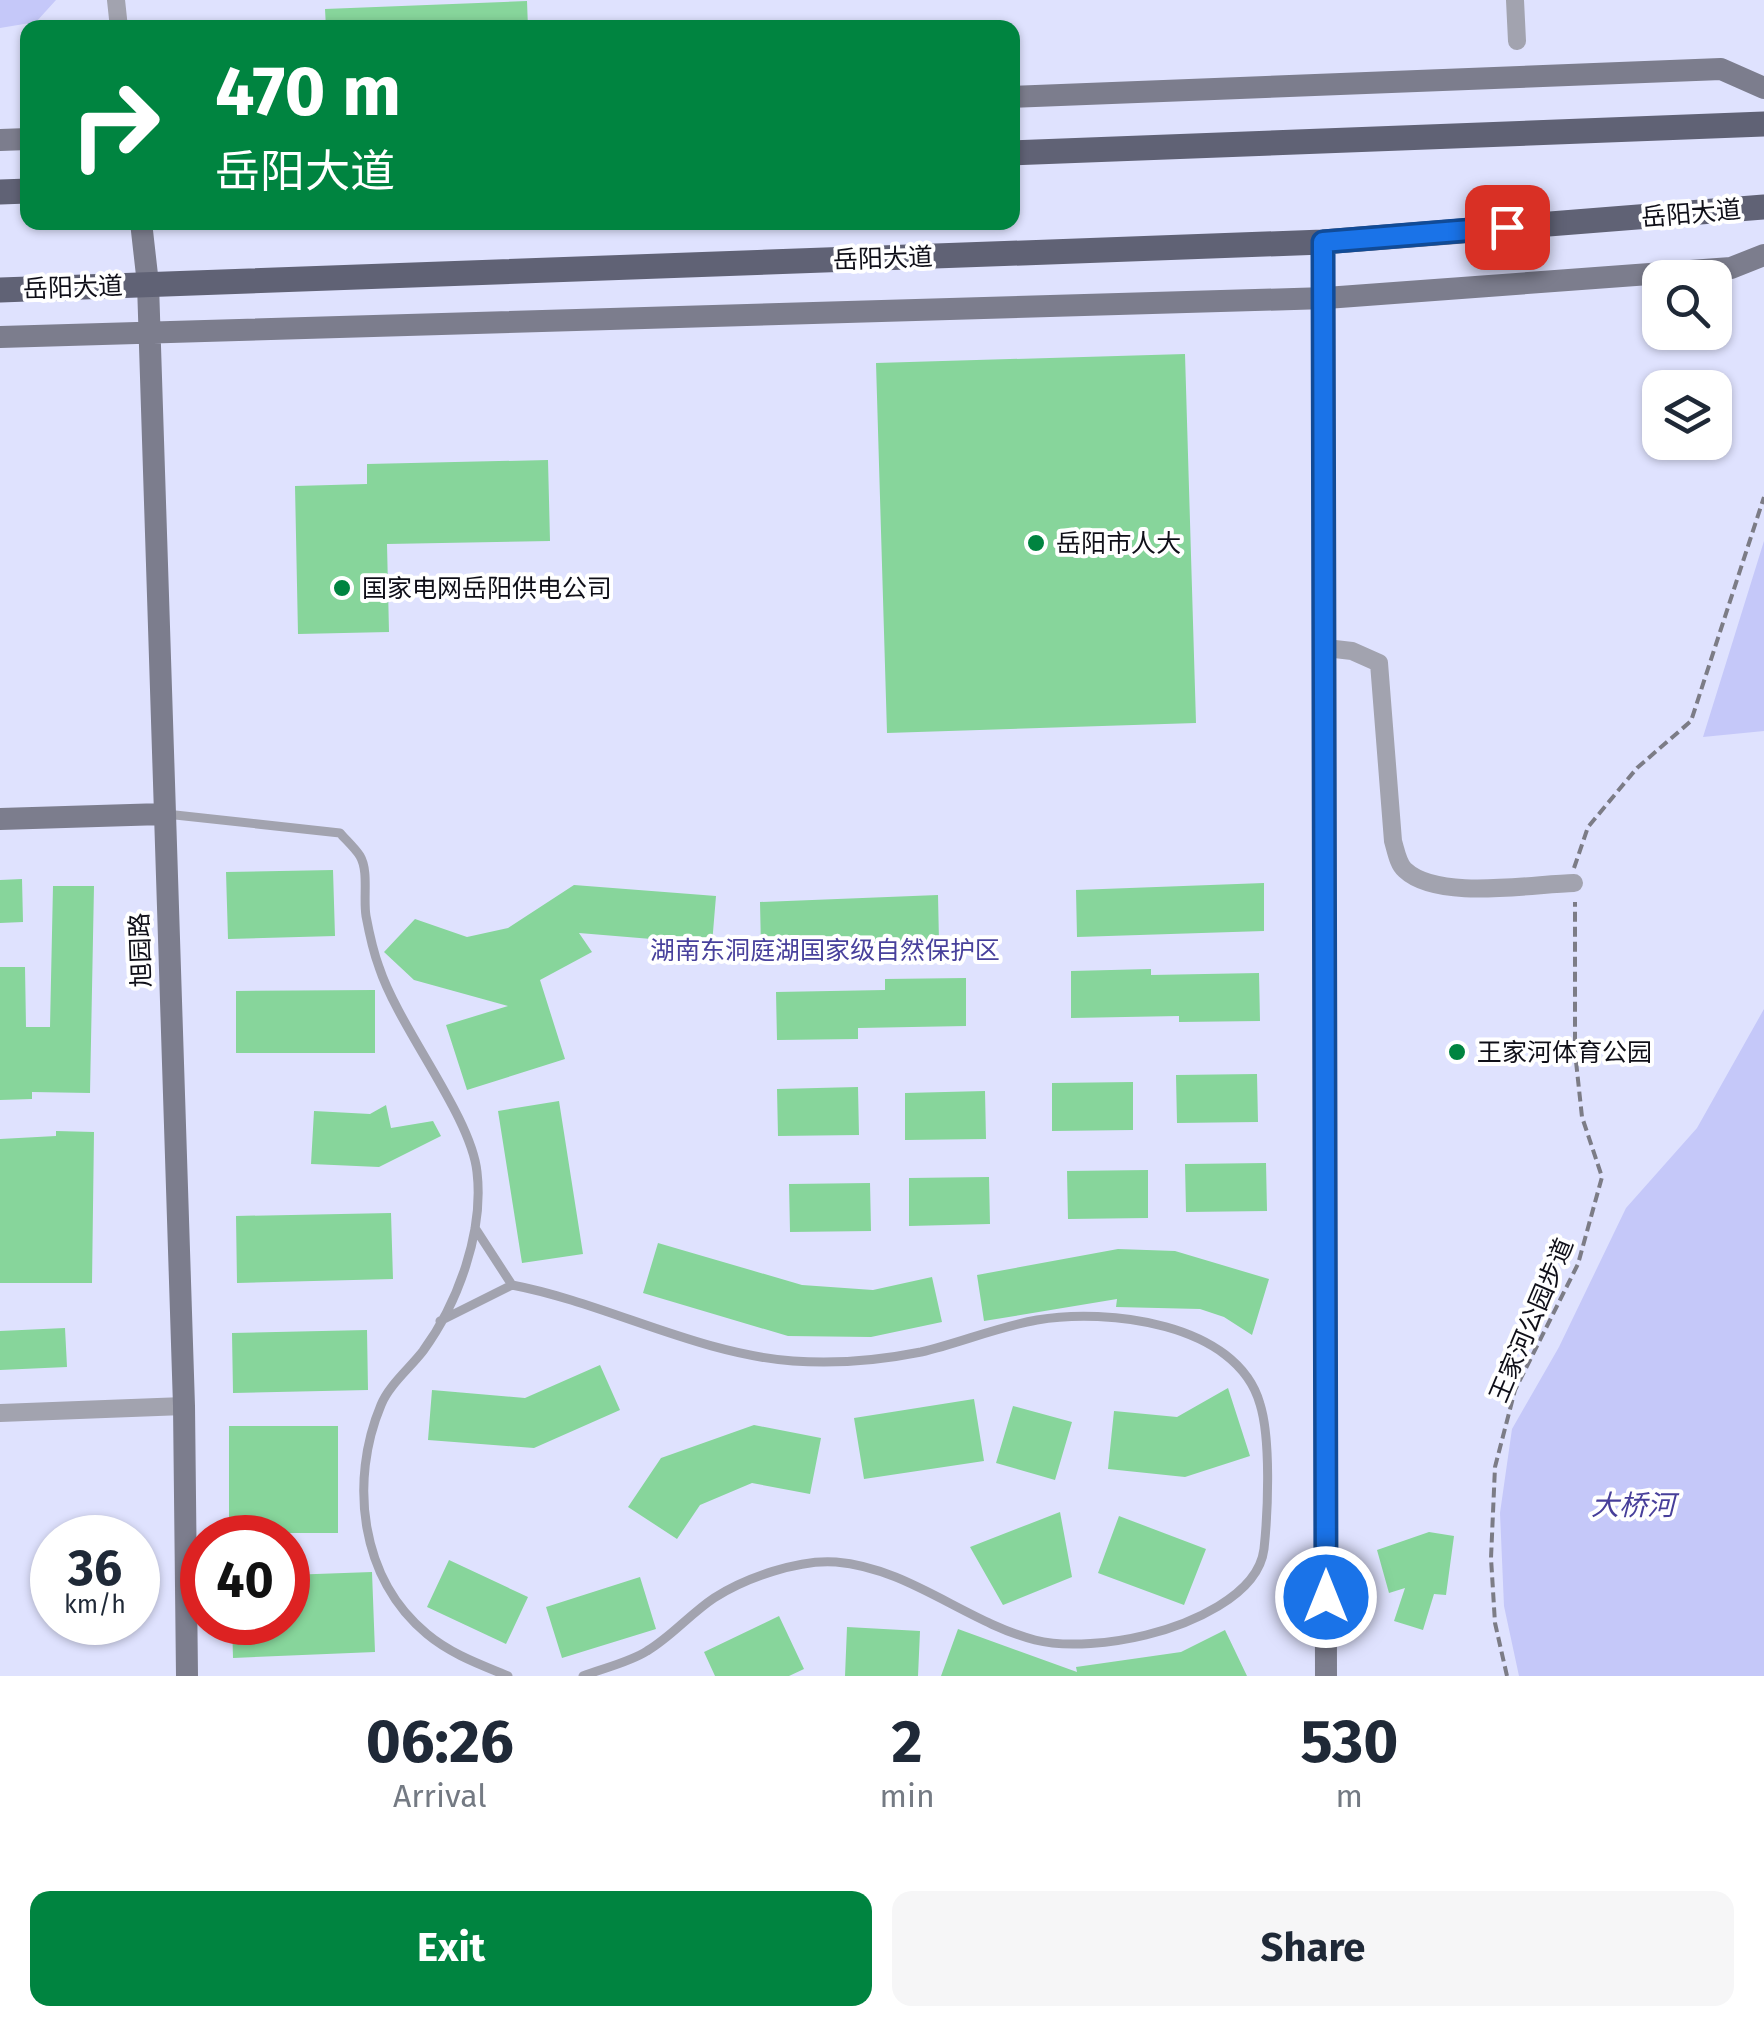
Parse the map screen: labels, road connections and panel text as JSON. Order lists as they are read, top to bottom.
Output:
{
  "streets": {
    "main road": ["岳阳大道"],
    "street": ["旭园路"],
    "path": ["王家河公园步道"]
  },
  "crossings": [
    ["岳阳大道", "旭园路"]
  ],
  "water": ["大桥河"],
  "parks": ["湖南东洞庭湖国家级自然保护区"],
  "places": ["岳阳市人大", "国家电网岳阳供电公司", "王家河体育公园"],
  "page": {
    "turn": ["470 m", "岳阳大道"],
    "speed": "36 km/h",
    "limit": "40",
    "eta": [
      "06:26",
      "Arrival",
      "2",
      "min",
      "530",
      "m"
    ],
    "buttons": ["Exit", "Share"]
  }
}
